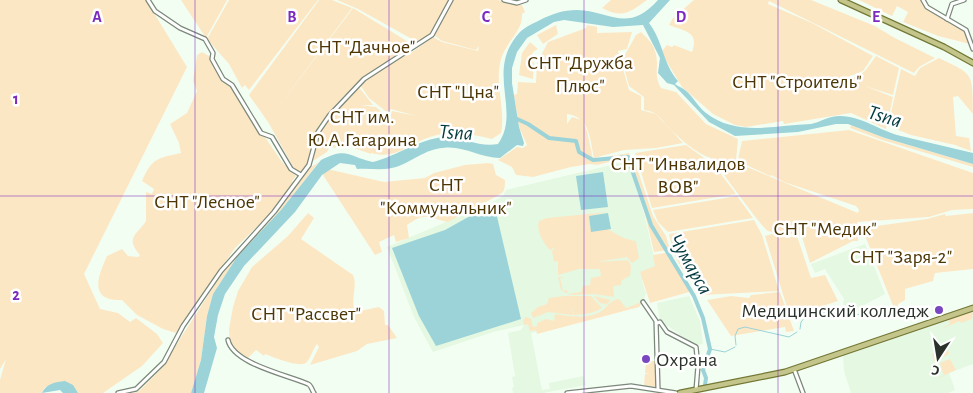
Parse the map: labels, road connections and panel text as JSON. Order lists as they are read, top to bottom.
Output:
{
  "water": ["Tsna", "Чумарса"],
  "parks": [
    "СНТ \"Дачное\"",
    "СНТ \"Дружба Плюс\"",
    "СНТ \"Строитель\"",
    "СНТ \"Цна\"",
    "СНТ им. Ю.А.Гагарина",
    "СНТ \"Инвалидов ВОВ\"",
    "СНТ \"Коммунальник\"",
    "СНТ \"Лесное\"",
    "СНТ \"Медик\"",
    "СНТ \"Заря-2\"",
    "СНТ \"Рассвет\""
  ],
  "places": ["Медицинский колледж", "Охрана"],
  "north": "bottom",
  "grid": {
    "columns": [
      "A",
      "B",
      "C",
      "D",
      "E"
    ],
    "rows": ["1", "2"]
  }
}
